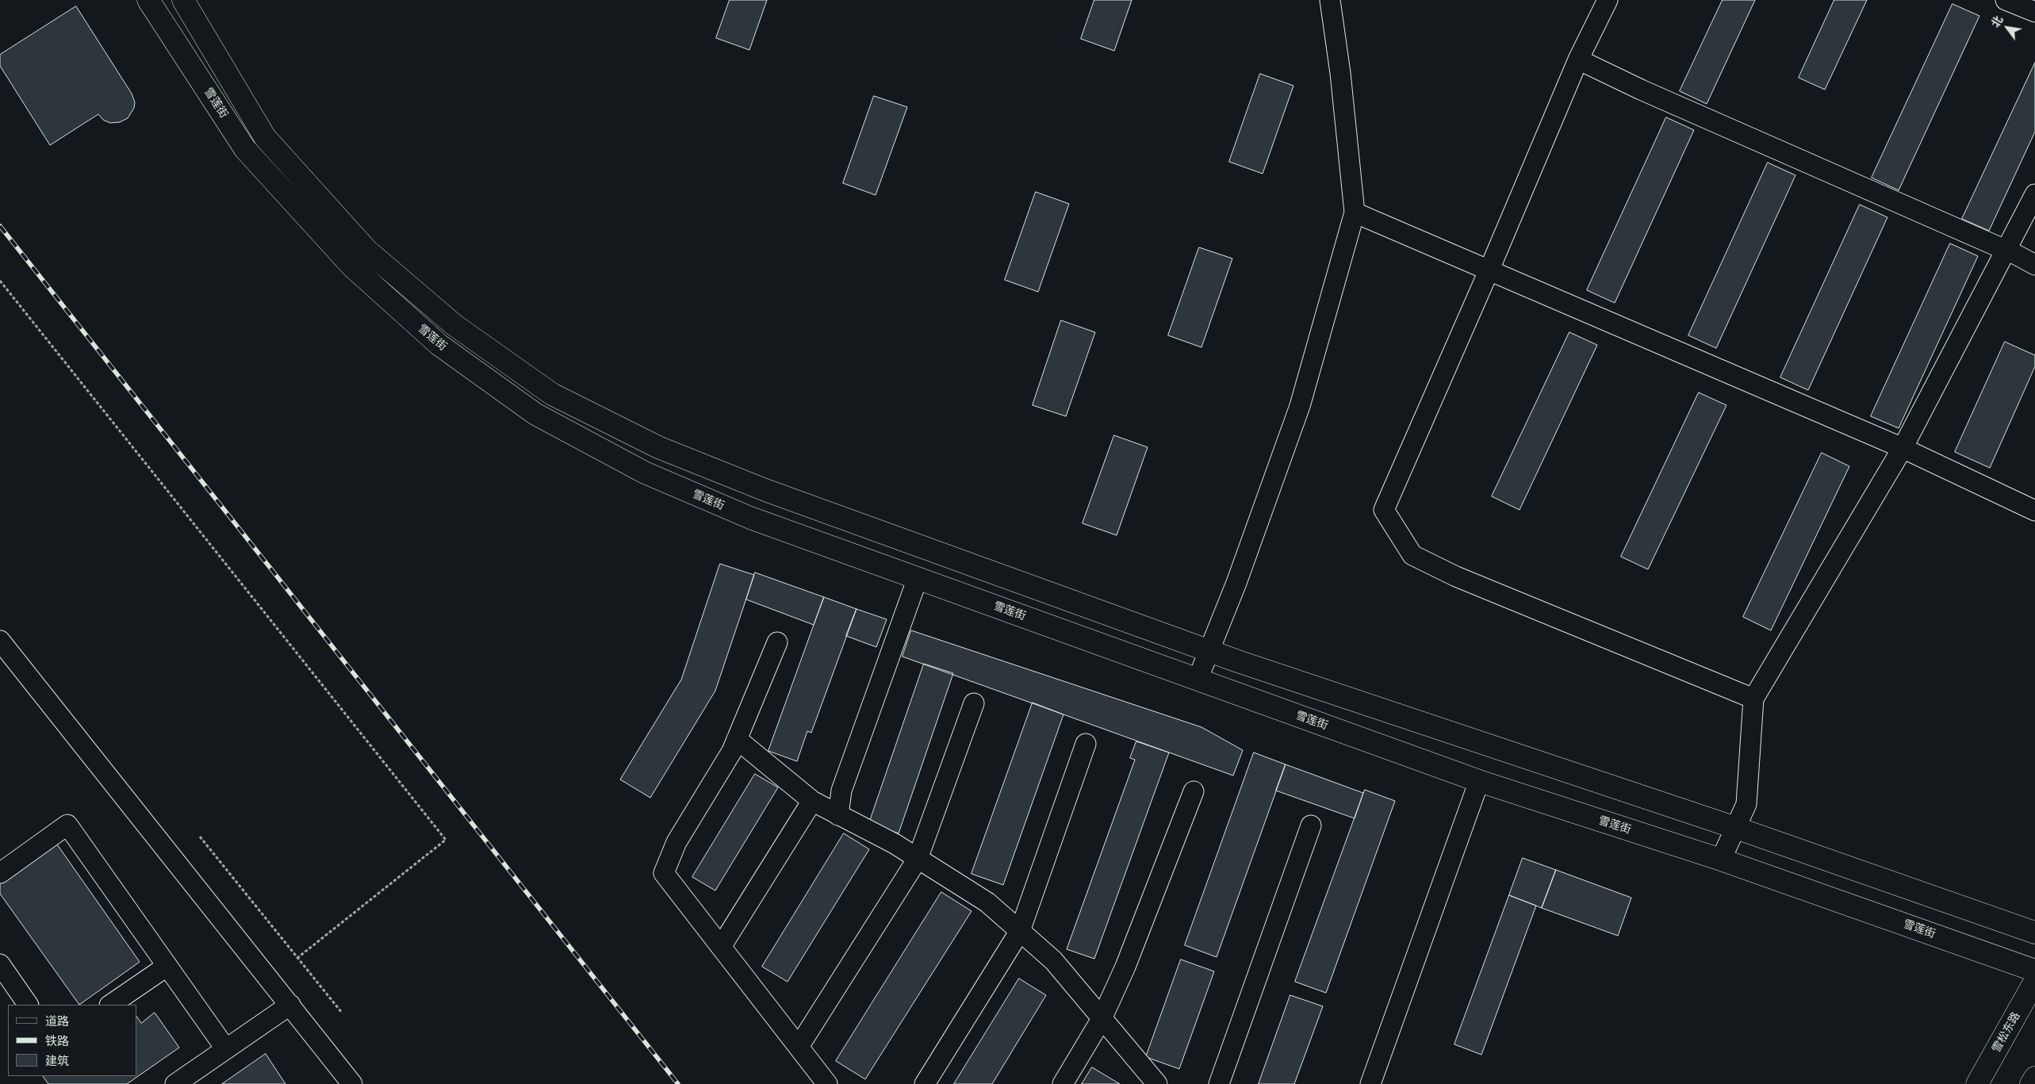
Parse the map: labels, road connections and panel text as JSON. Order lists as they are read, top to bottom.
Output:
{
  "streets": {
    "main road": ["雪莲街", "雪松东路"]
  },
  "legend": ["道路", "铁路", "建筑"],
  "north": "top left"
}
